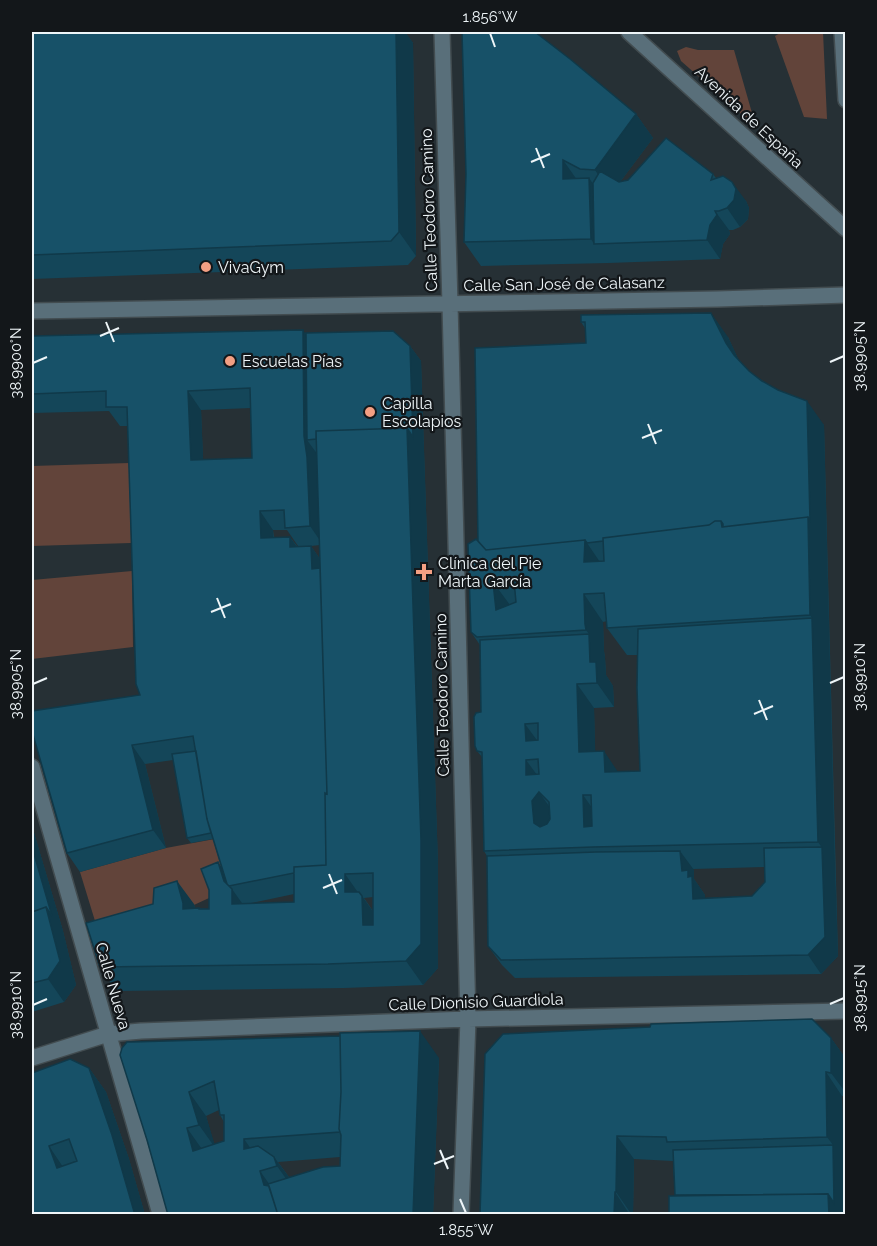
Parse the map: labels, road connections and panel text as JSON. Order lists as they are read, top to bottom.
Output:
{
  "streets": {
    "street": [
      "Avenida de España",
      "Calle Teodoro Camino",
      "Calle San José de Calasanz",
      "Calle Nueva",
      "Calle Dionisio Guardiola"
    ]
  },
  "crossings": [
    ["Calle Teodoro Camino", "Calle San José de Calasanz"],
    ["Calle Teodoro Camino", "Calle Dionisio Guardiola"],
    ["Calle Nueva", "Calle Dionisio Guardiola"]
  ],
  "places": {
    "other": ["VivaGym", "Escuelas Pías", "Capilla Escolapios"],
    "health": ["Clínica del Pie Marta García"]
  },
  "coordinates": [
    "1.856°W",
    "38.9905°N",
    "38.9900°N",
    "38.9910°N",
    "38.9915°N",
    "1.855°W"
  ]
}
